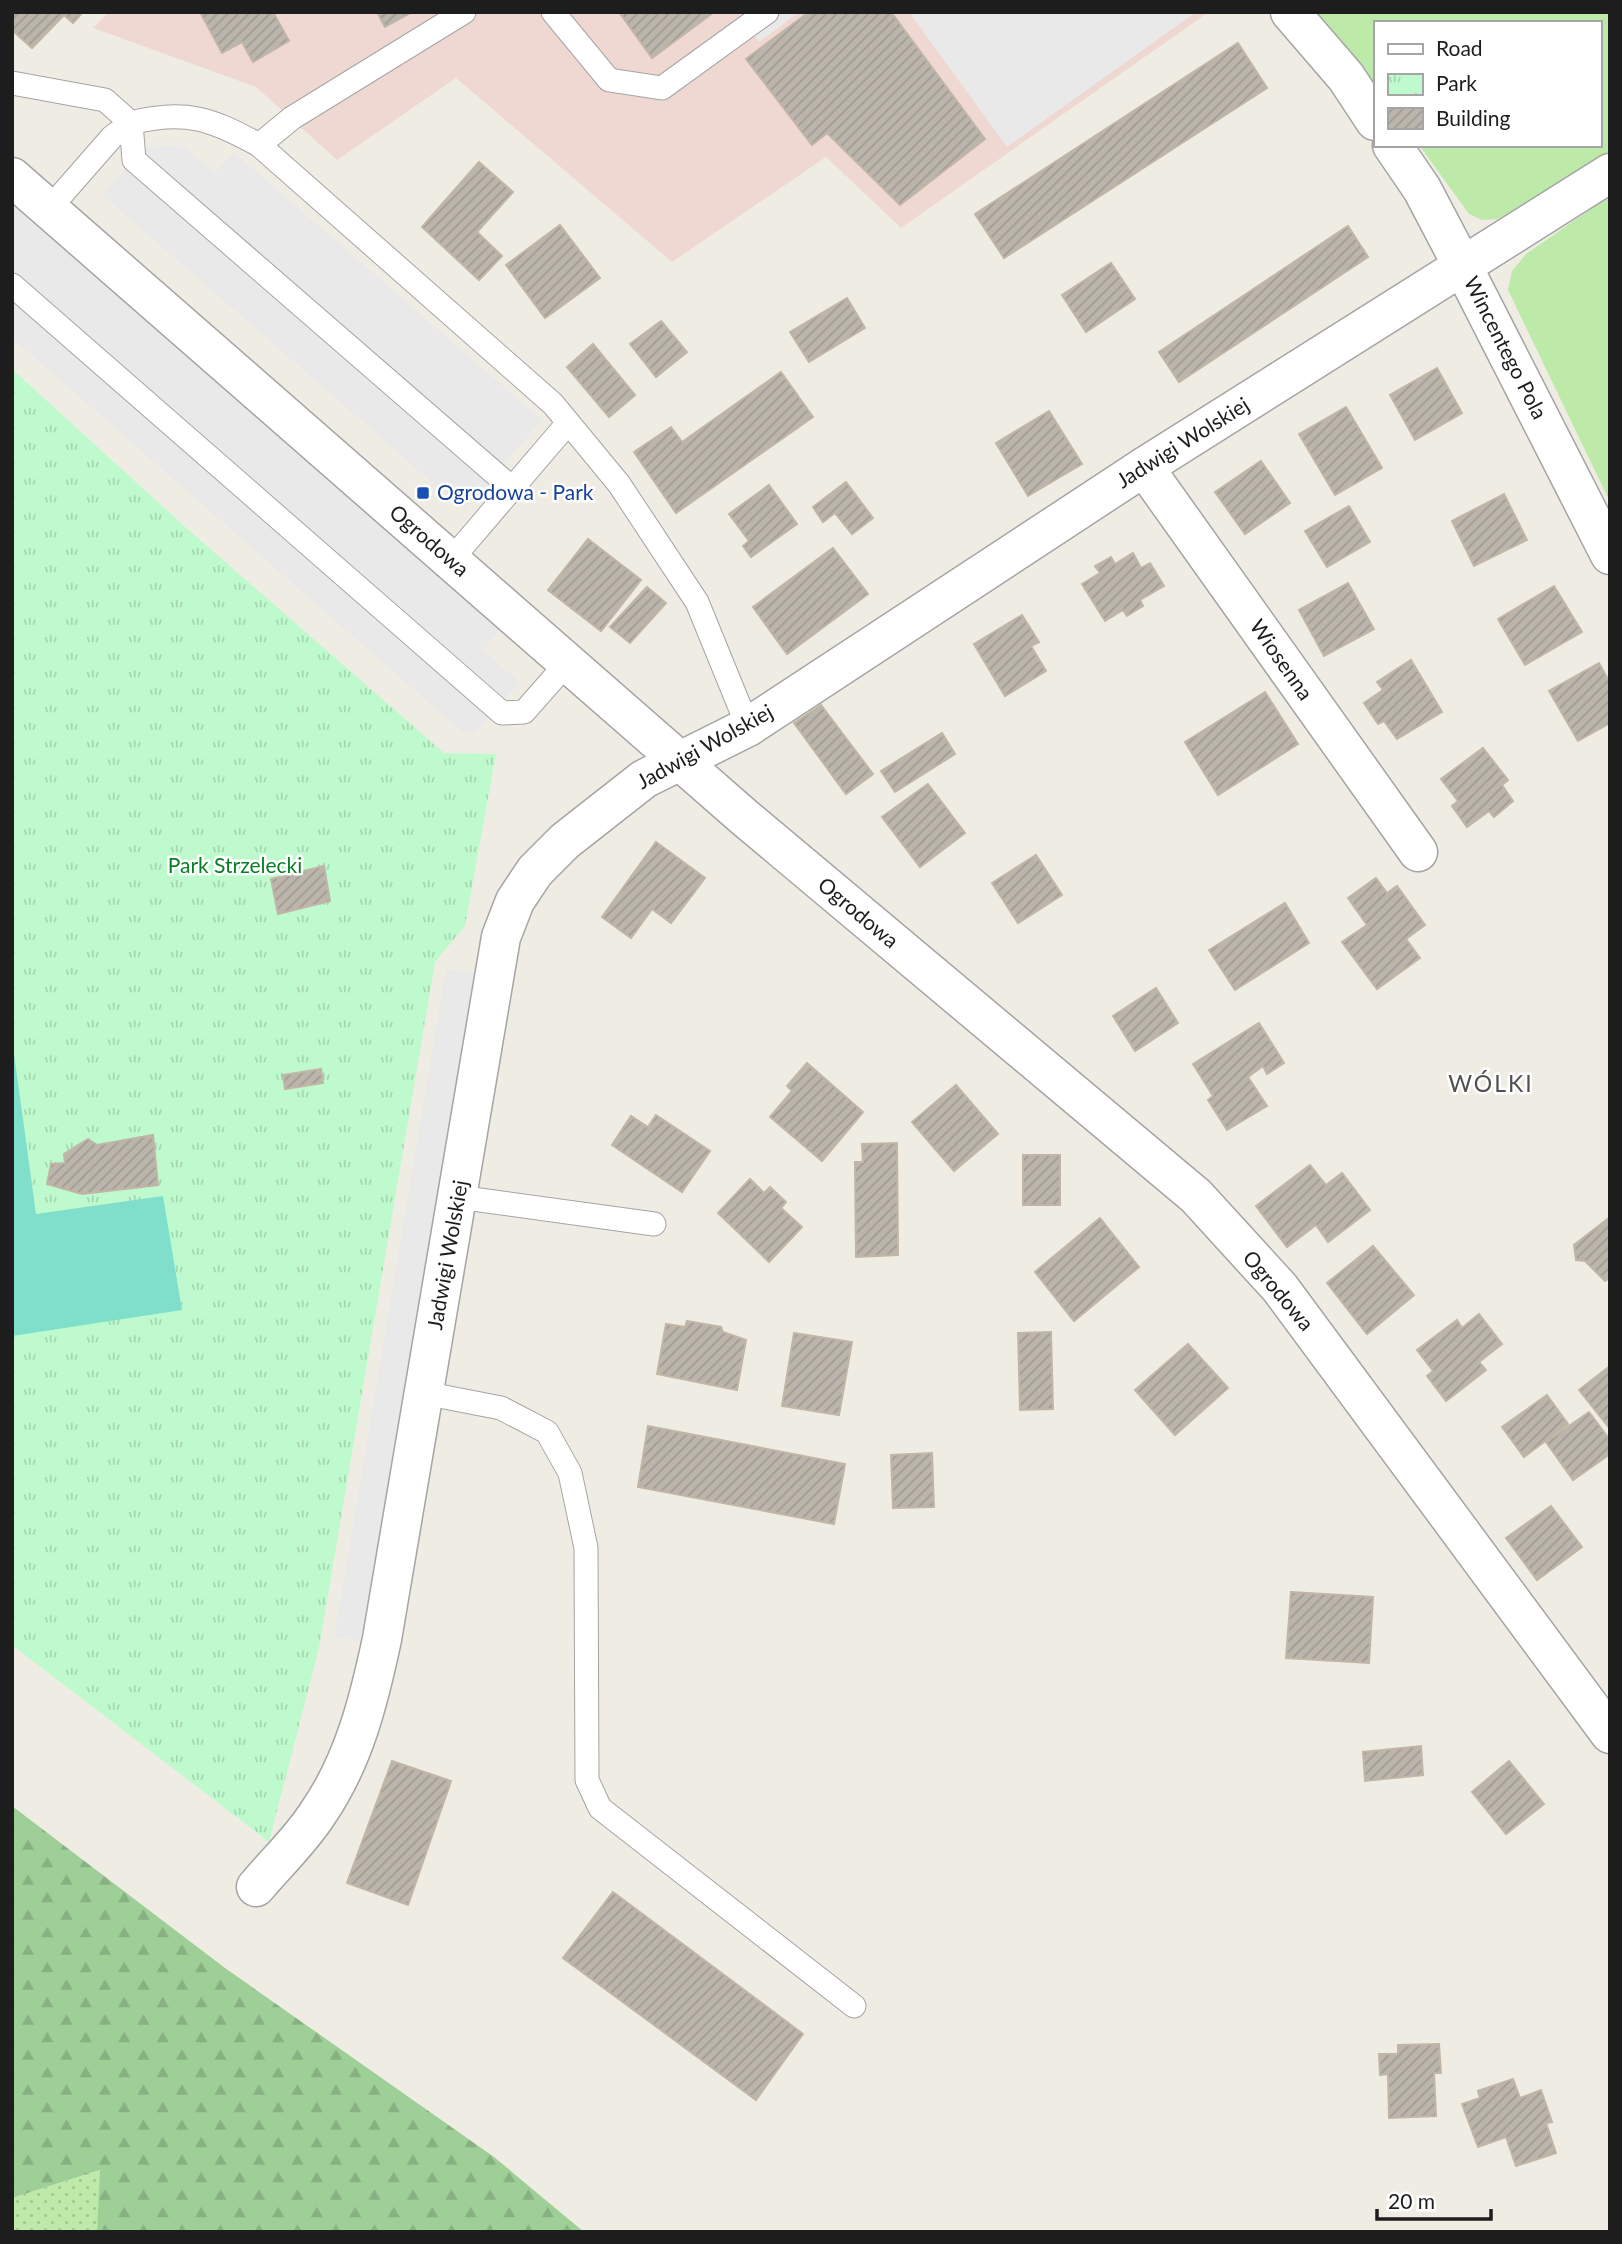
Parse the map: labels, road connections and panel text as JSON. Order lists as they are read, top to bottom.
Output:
{
  "streets": {
    "street": [
      "Wincentego Pola",
      "Jadwigi Wolskiej",
      "Ogrodowa",
      "Wiosenna"
    ]
  },
  "crossings": [
    ["Wincentego Pola", "Jadwigi Wolskiej"],
    ["Jadwigi Wolskiej", "Ogrodowa"],
    ["Jadwigi Wolskiej", "Wiosenna"]
  ],
  "districts": ["WÓLKI"],
  "parks": ["Park Strzelecki"],
  "places": {
    "transit": ["Ogrodowa - Park"]
  },
  "legend": ["Road", "Park", "Building"],
  "scale_bar": "20 m"
}
